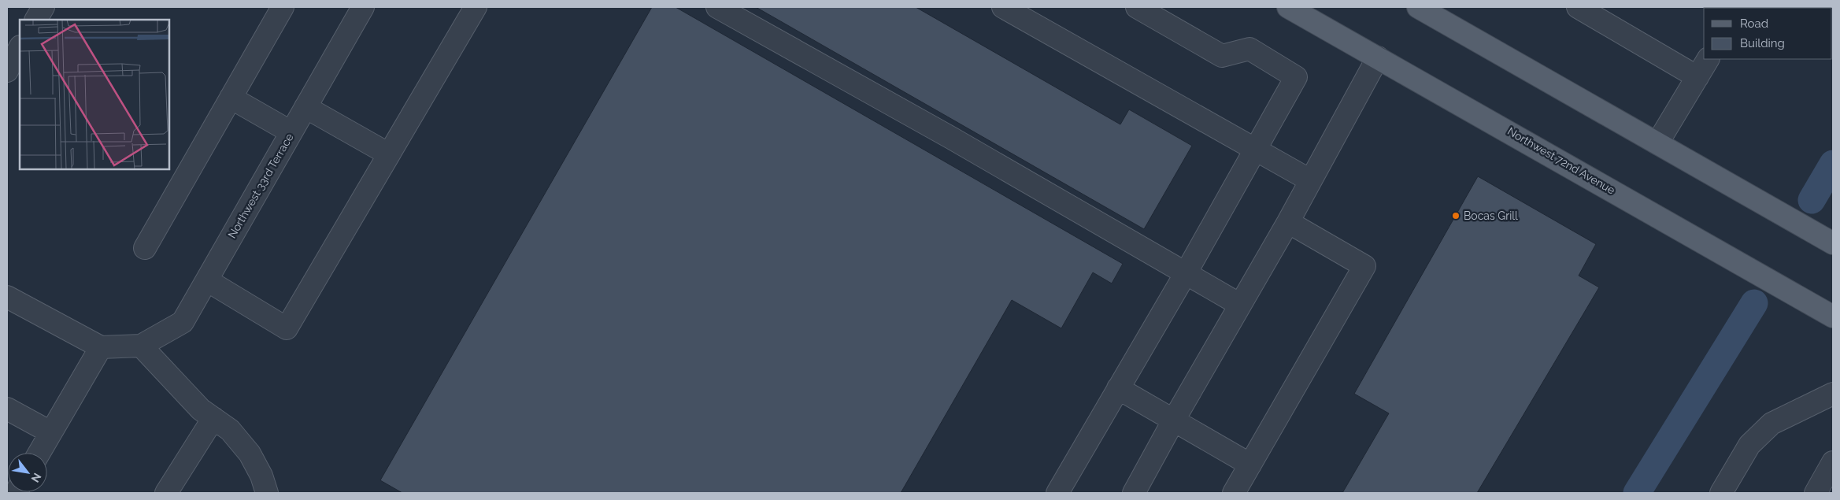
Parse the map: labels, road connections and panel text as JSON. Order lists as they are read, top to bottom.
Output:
{
  "streets": {
    "main road": ["Northwest 72nd Avenue"],
    "street": ["Northwest 33rd Terrace"]
  },
  "places": ["Bocas Grill"],
  "legend": ["Road", "Building"],
  "north": "bottom right"
}
